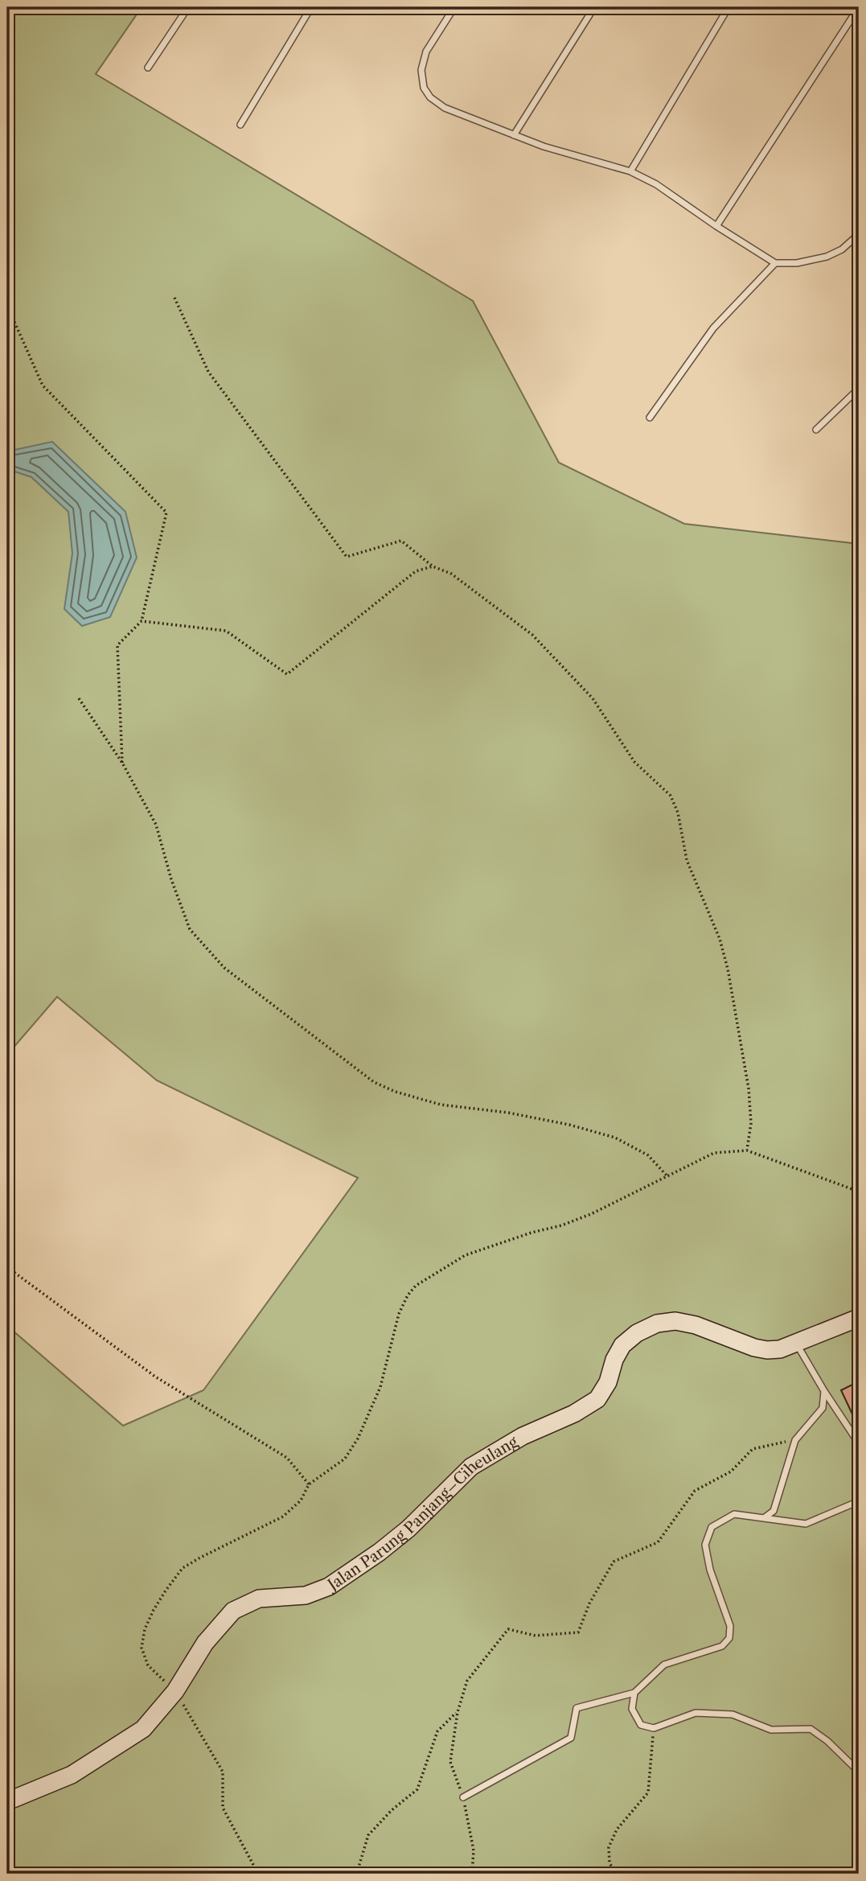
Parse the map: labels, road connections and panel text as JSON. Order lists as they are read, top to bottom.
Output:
{
  "streets": {
    "street": ["Jalan Parung Panjang–Ciheulang"]
  }
}
